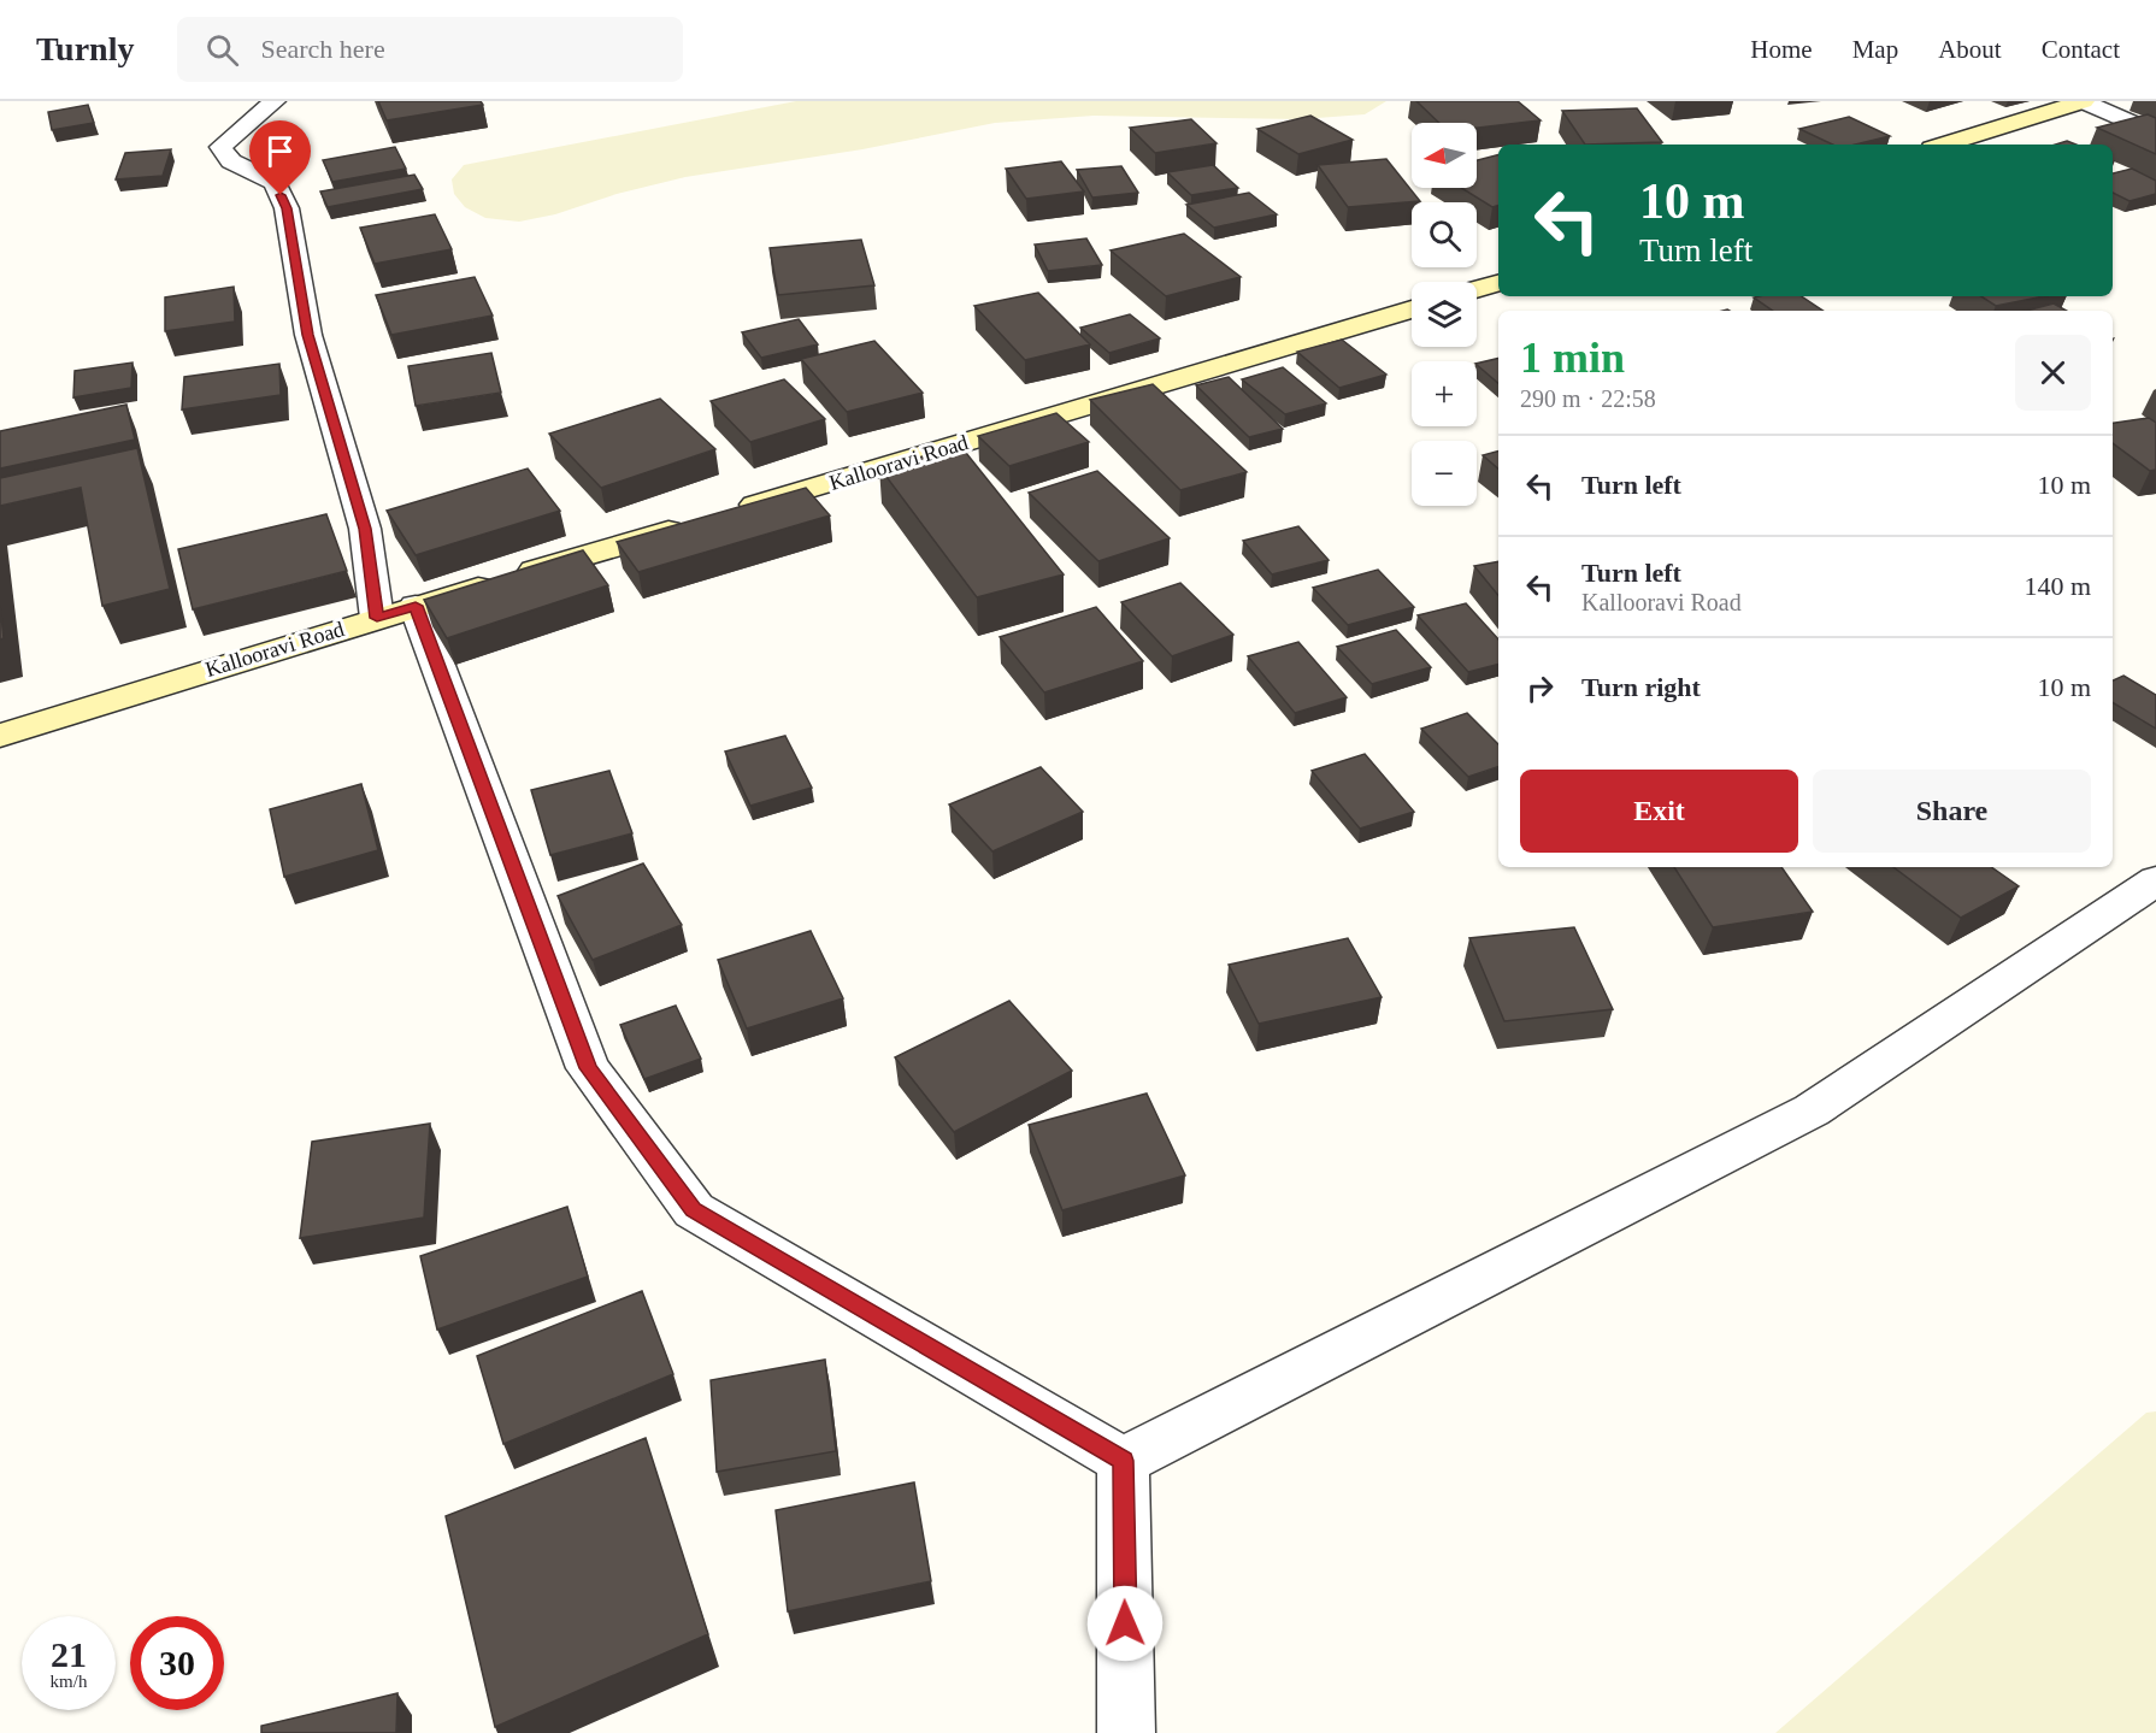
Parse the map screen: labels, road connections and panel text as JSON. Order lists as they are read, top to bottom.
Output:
{
  "streets": {
    "main road": ["Kallooravi Road"]
  },
  "north": "left",
  "page": {
    "header": "Turnly",
    "search": "Search here",
    "nav": [
      "Home",
      "Map",
      "About",
      "Contact"
    ],
    "map_buttons": ["+", "−"],
    "turn": ["10 m", "Turn left"],
    "heading": ["1 min", "290 m · 22:58"],
    "list": [
      {
        "name": "Turn left",
        "value": "10 m"
      },
      {
        "name": "Turn left",
        "note": "Kallooravi Road",
        "value": "140 m"
      },
      {
        "name": "Turn right",
        "value": "10 m"
      }
    ],
    "buttons": ["Exit", "Share"],
    "speed": "21 km/h",
    "limit": "30"
  }
}
